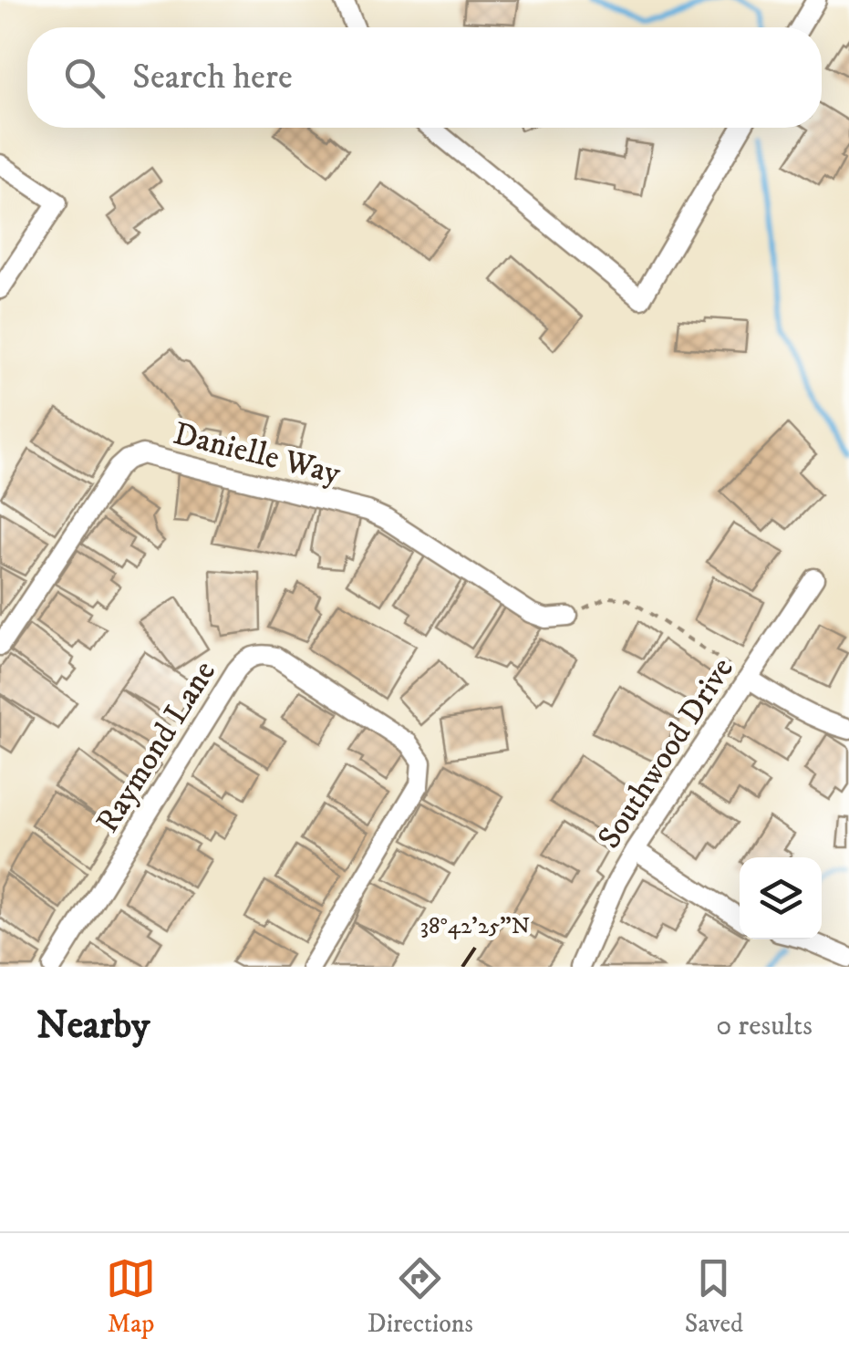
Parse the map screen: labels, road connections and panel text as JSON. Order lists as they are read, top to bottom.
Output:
{
  "streets": {
    "street": ["Danielle Way", "Raymond Lane", "Southwood Drive"]
  },
  "page": {
    "search": "Search here",
    "heading": ["Nearby", "0 results"],
    "nav": ["Map", "Directions", "Saved"]
  },
  "coordinates": ["38°42'25\"N"]
}
